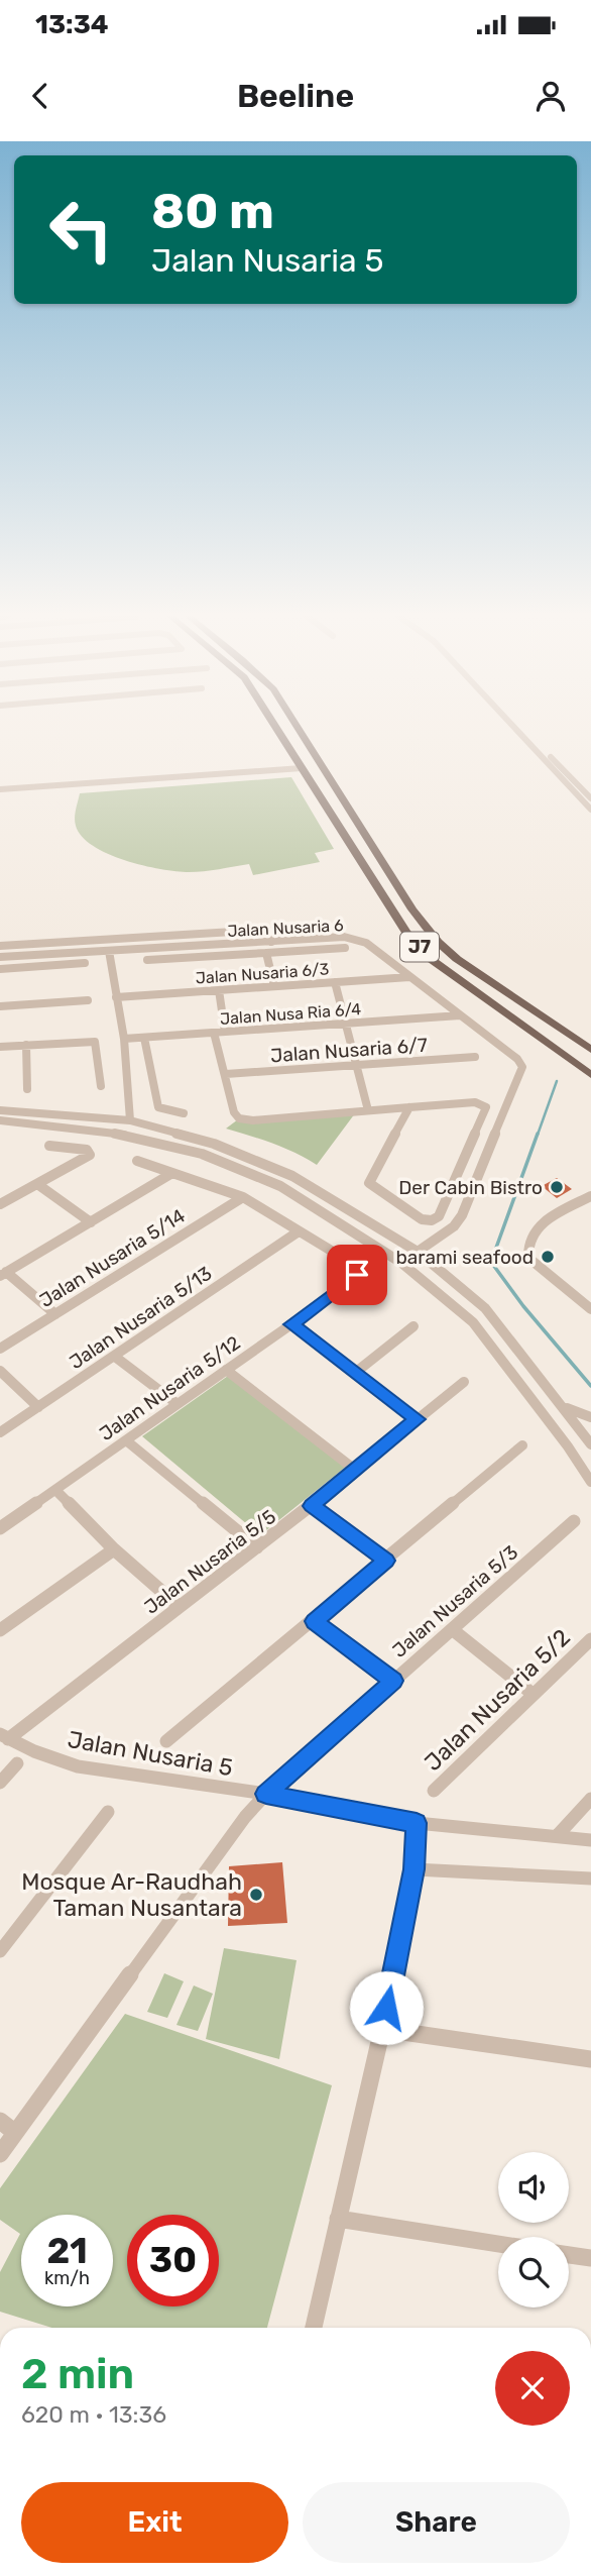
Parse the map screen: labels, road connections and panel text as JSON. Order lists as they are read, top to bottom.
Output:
{
  "streets": {
    "main road": ["J7"],
    "street": [
      "Jalan Nusaria 6",
      "Jalan Nusaria 6/3",
      "Jalan Nusa Ria 6/4",
      "Jalan Nusaria 6/7",
      "Jalan Nusaria 5/14",
      "Jalan Nusaria 5/13",
      "Jalan Nusaria 5/12",
      "Jalan Nusaria 5/5",
      "Jalan Nusaria 5/3",
      "Jalan Nusaria 5/2",
      "Jalan Nusaria 5"
    ]
  },
  "crossings": [
    ["Jalan Nusaria 6", "Jalan Nusaria 6/3"],
    ["Jalan Nusaria 6", "Jalan Nusa Ria 6/4"],
    ["Jalan Nusaria 5/13", "Jalan Nusaria 5/12"],
    ["Jalan Nusaria 5/5", "Jalan Nusaria 5"],
    ["Jalan Nusaria 5/3", "Jalan Nusaria 5"]
  ],
  "places": ["Der Cabin Bistro", "barami seafood", "Mosque Ar-Raudhah Taman Nusantara"],
  "page": {
    "status": "13:34",
    "header": "Beeline",
    "turn": ["80 m", "Jalan Nusaria 5"],
    "speed": "21 km/h",
    "limit": "30",
    "heading": ["2 min", "620 m · 13:36"],
    "buttons": ["Exit", "Share"]
  }
}
